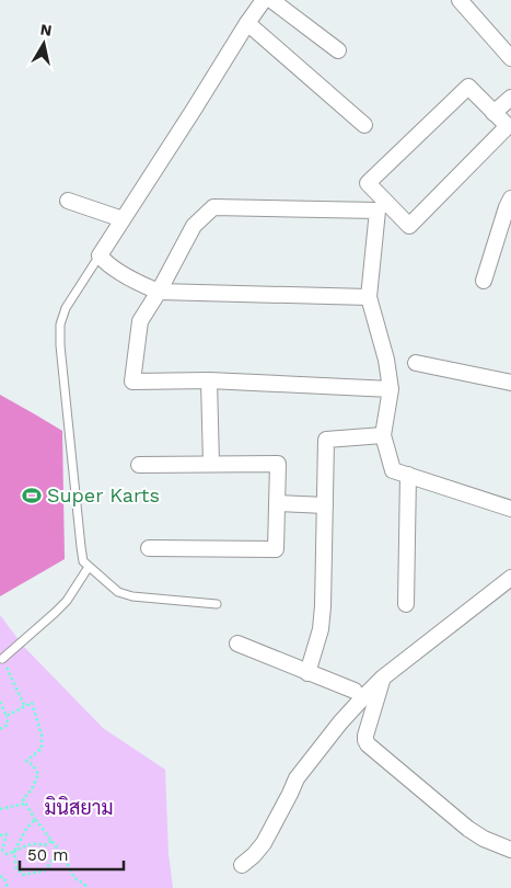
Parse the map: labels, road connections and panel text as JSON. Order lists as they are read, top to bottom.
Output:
{
  "parks": ["มินิสยาม"],
  "places": {
    "sports": ["Super Karts"]
  },
  "scale_bar": "50 m",
  "north": "top"
}
